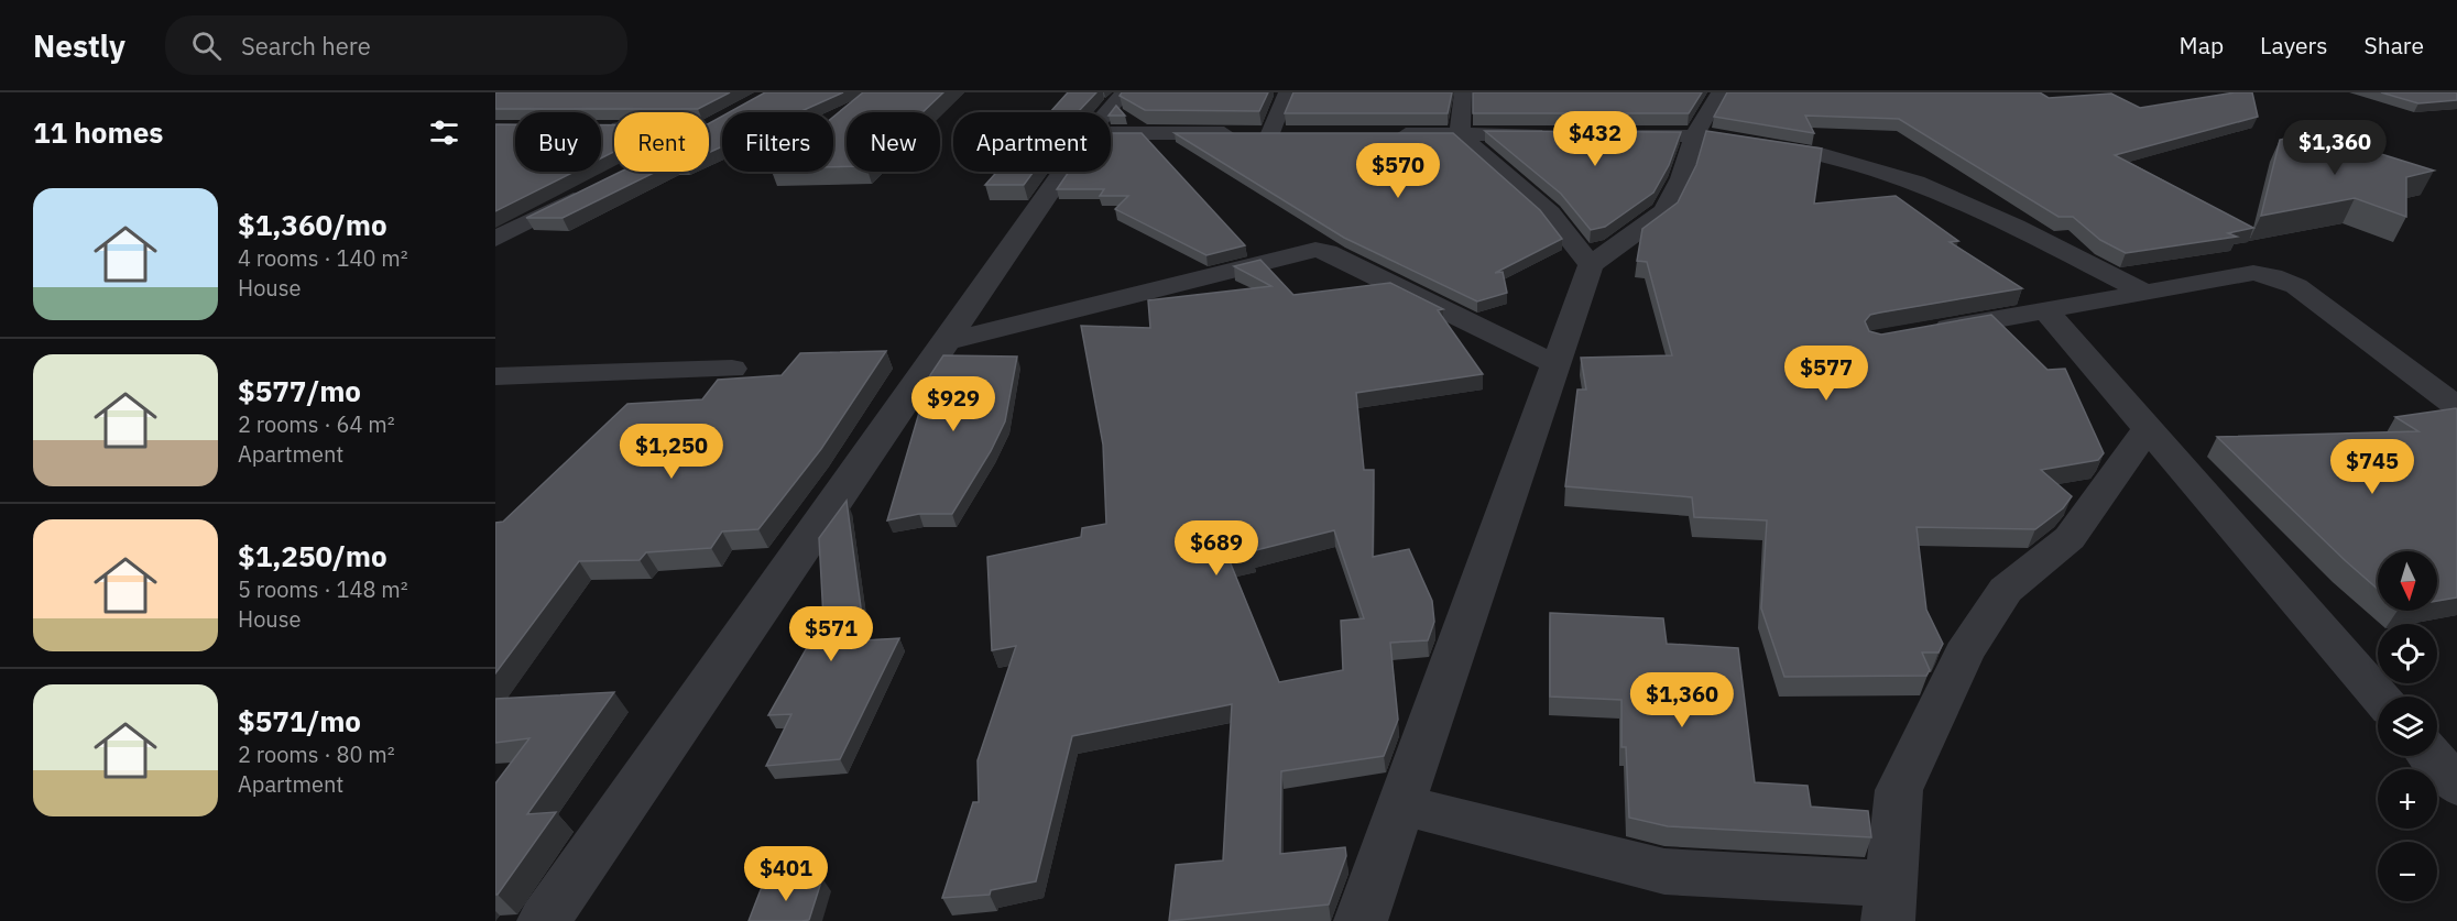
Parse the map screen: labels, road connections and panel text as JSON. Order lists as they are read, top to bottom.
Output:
{
  "north": "bottom",
  "page": {
    "header": "Nestly",
    "search": "Search here",
    "nav": ["Map", "Layers", "Share"],
    "heading": "11 homes",
    "price": [
      "$432",
      "$1,360",
      "$570",
      "$577",
      "$929",
      "$1,250",
      "$745",
      "$689",
      "$571",
      "$1,360",
      "$401"
    ],
    "chip": [
      "Buy",
      "Rent",
      "Filters",
      "New",
      "Apartment"
    ],
    "list": [
      {
        "name": "$1,360/mo",
        "note": "4 rooms · 140 m² · House"
      },
      {
        "name": "$577/mo",
        "note": "2 rooms · 64 m² · Apartment"
      },
      {
        "name": "$1,250/mo",
        "note": "5 rooms · 148 m² · House"
      },
      {
        "name": "$571/mo",
        "note": "2 rooms · 80 m² · Apartment"
      }
    ],
    "map_buttons": ["+", "−"]
  }
}
